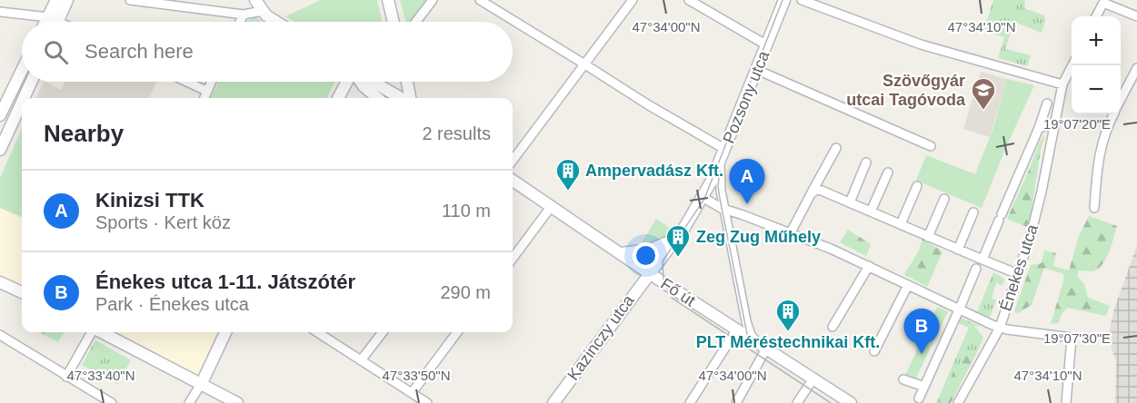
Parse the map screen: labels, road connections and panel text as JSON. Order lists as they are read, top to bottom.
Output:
{
  "streets": {
    "street": [
      "Pozsony utca",
      "Énekes utca",
      "Fő út",
      "Kazinczy utca"
    ]
  },
  "crossings": [
    ["Pozsony utca", "Fő út"],
    ["Pozsony utca", "Kazinczy utca"],
    ["Fő út", "Kazinczy utca"]
  ],
  "places": {
    "school or university": ["Szövőgyár utcai Tagóvoda"],
    "building": ["Ampervadász Kft.", "Zeg Zug Műhely", "PLT Méréstechnikai Kft."]
  },
  "page": {
    "map_buttons": ["+", "−"],
    "search": "Search here",
    "heading": ["Nearby", "2 results"],
    "pins": ["A", "B"],
    "list": [
      {
        "mark": "A",
        "name": "Kinizsi TTK",
        "note": "Sports · Kert köz",
        "value": "110 m"
      },
      {
        "mark": "B",
        "name": "Énekes utca 1-11. Játszótér",
        "note": "Park · Énekes utca",
        "value": "290 m"
      }
    ]
  },
  "coordinates": [
    "47°34'10\"N",
    "47°34'00\"N",
    "19°07'20\"E",
    "19°07'30\"E",
    "47°33'40\"N",
    "47°33'50\"N"
  ]
}
